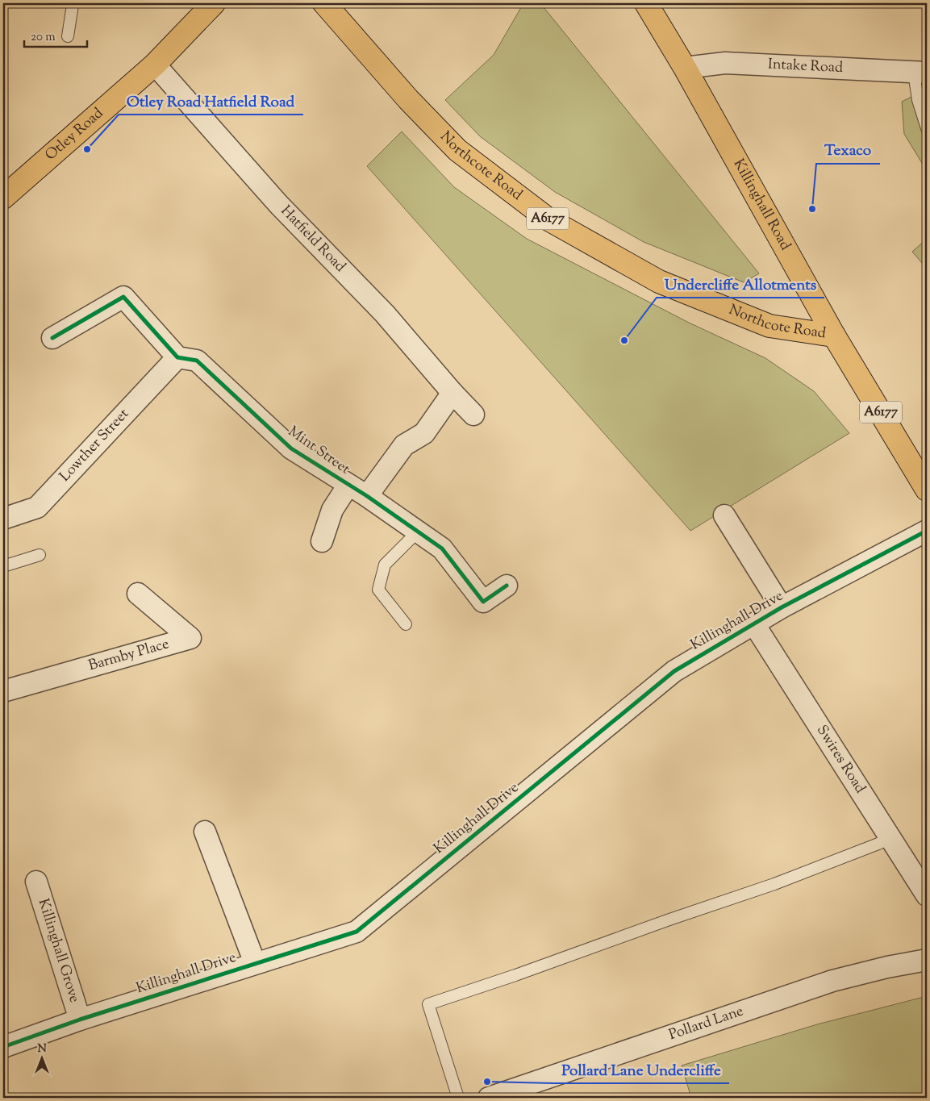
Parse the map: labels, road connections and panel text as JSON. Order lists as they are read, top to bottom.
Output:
{
  "streets": {
    "main road": [
      "Otley Road",
      "Northcote Road",
      "Killinghall Road",
      "A6177"
    ],
    "street": [
      "Intake Road",
      "Hatfield Road",
      "Lowther Street",
      "Mint Street",
      "Killinghall Drive",
      "Barmby Place",
      "Swires Road",
      "Killinghall Grove",
      "Pollard Lane"
    ]
  },
  "crossings": [
    ["Intake Road", "Killinghall Road"],
    ["Otley Road", "Hatfield Road"],
    ["Northcote Road", "Killinghall Road"],
    ["Lowther Street", "Mint Street"],
    ["Killinghall Drive", "Swires Road"],
    ["Killinghall Drive", "Killinghall Grove"]
  ],
  "places": [
    "Otley Road Hatfield Road",
    "Texaco",
    "Undercliffe Allotments",
    "Pollard Lane Undercliffe"
  ],
  "scale_bar": "20 m",
  "north": "top"
}
